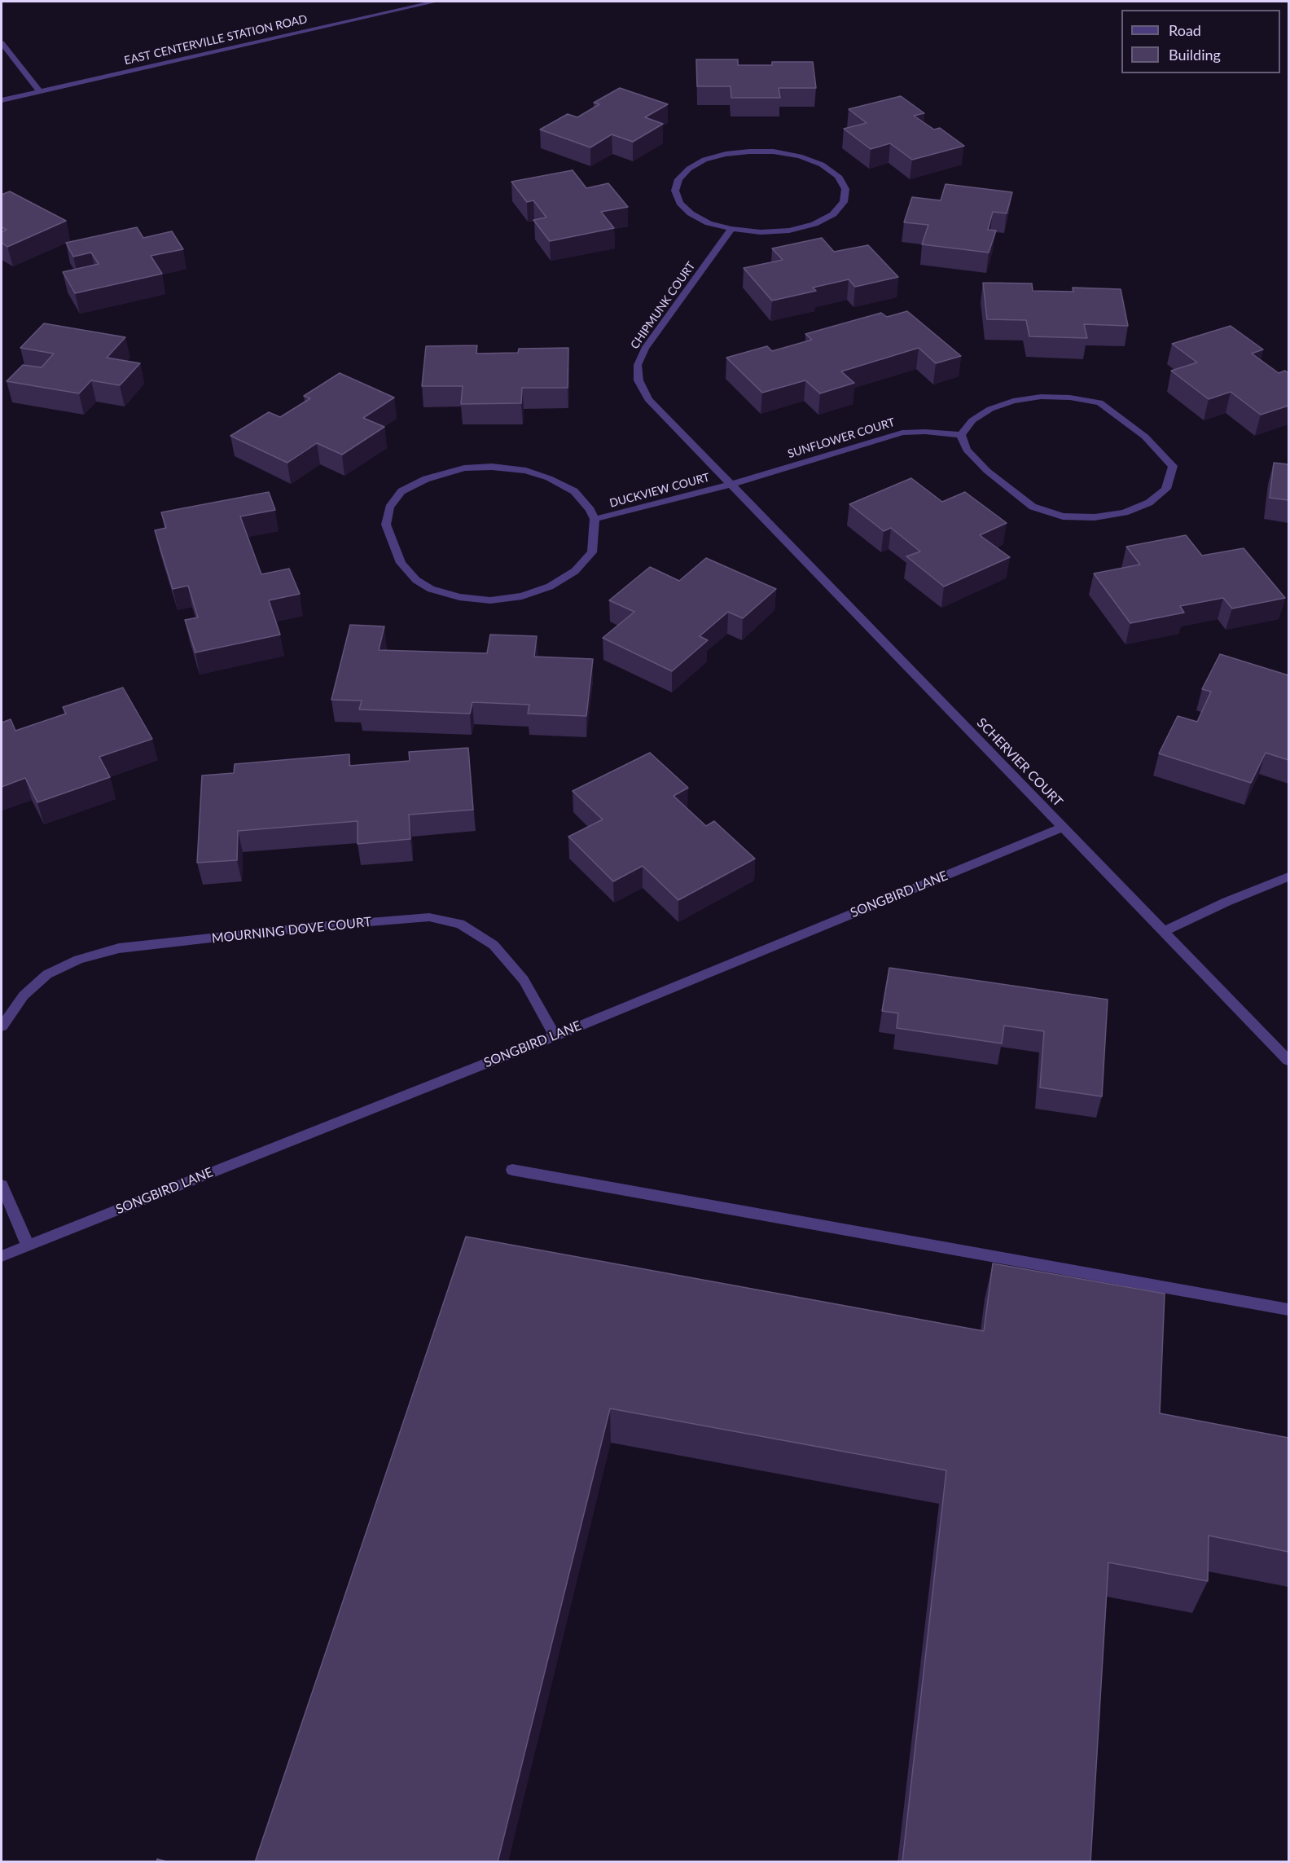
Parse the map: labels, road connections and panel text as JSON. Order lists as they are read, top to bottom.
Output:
{
  "streets": {
    "street": [
      "EAST CENTERVILLE STATION ROAD",
      "CHIPMUNK COURT",
      "SUNFLOWER COURT",
      "DUCKVIEW COURT",
      "SCHERVIER COURT",
      "SONGBIRD LANE",
      "MOURNING DOVE COURT"
    ]
  },
  "crossings": [
    ["CHIPMUNK COURT", "SUNFLOWER COURT"],
    ["CHIPMUNK COURT", "DUCKVIEW COURT"],
    ["CHIPMUNK COURT", "SCHERVIER COURT"],
    ["SUNFLOWER COURT", "DUCKVIEW COURT"],
    ["SUNFLOWER COURT", "SCHERVIER COURT"],
    ["DUCKVIEW COURT", "SCHERVIER COURT"],
    ["SCHERVIER COURT", "SONGBIRD LANE"],
    ["SONGBIRD LANE", "MOURNING DOVE COURT"]
  ],
  "legend": ["Road", "Building"]
}
